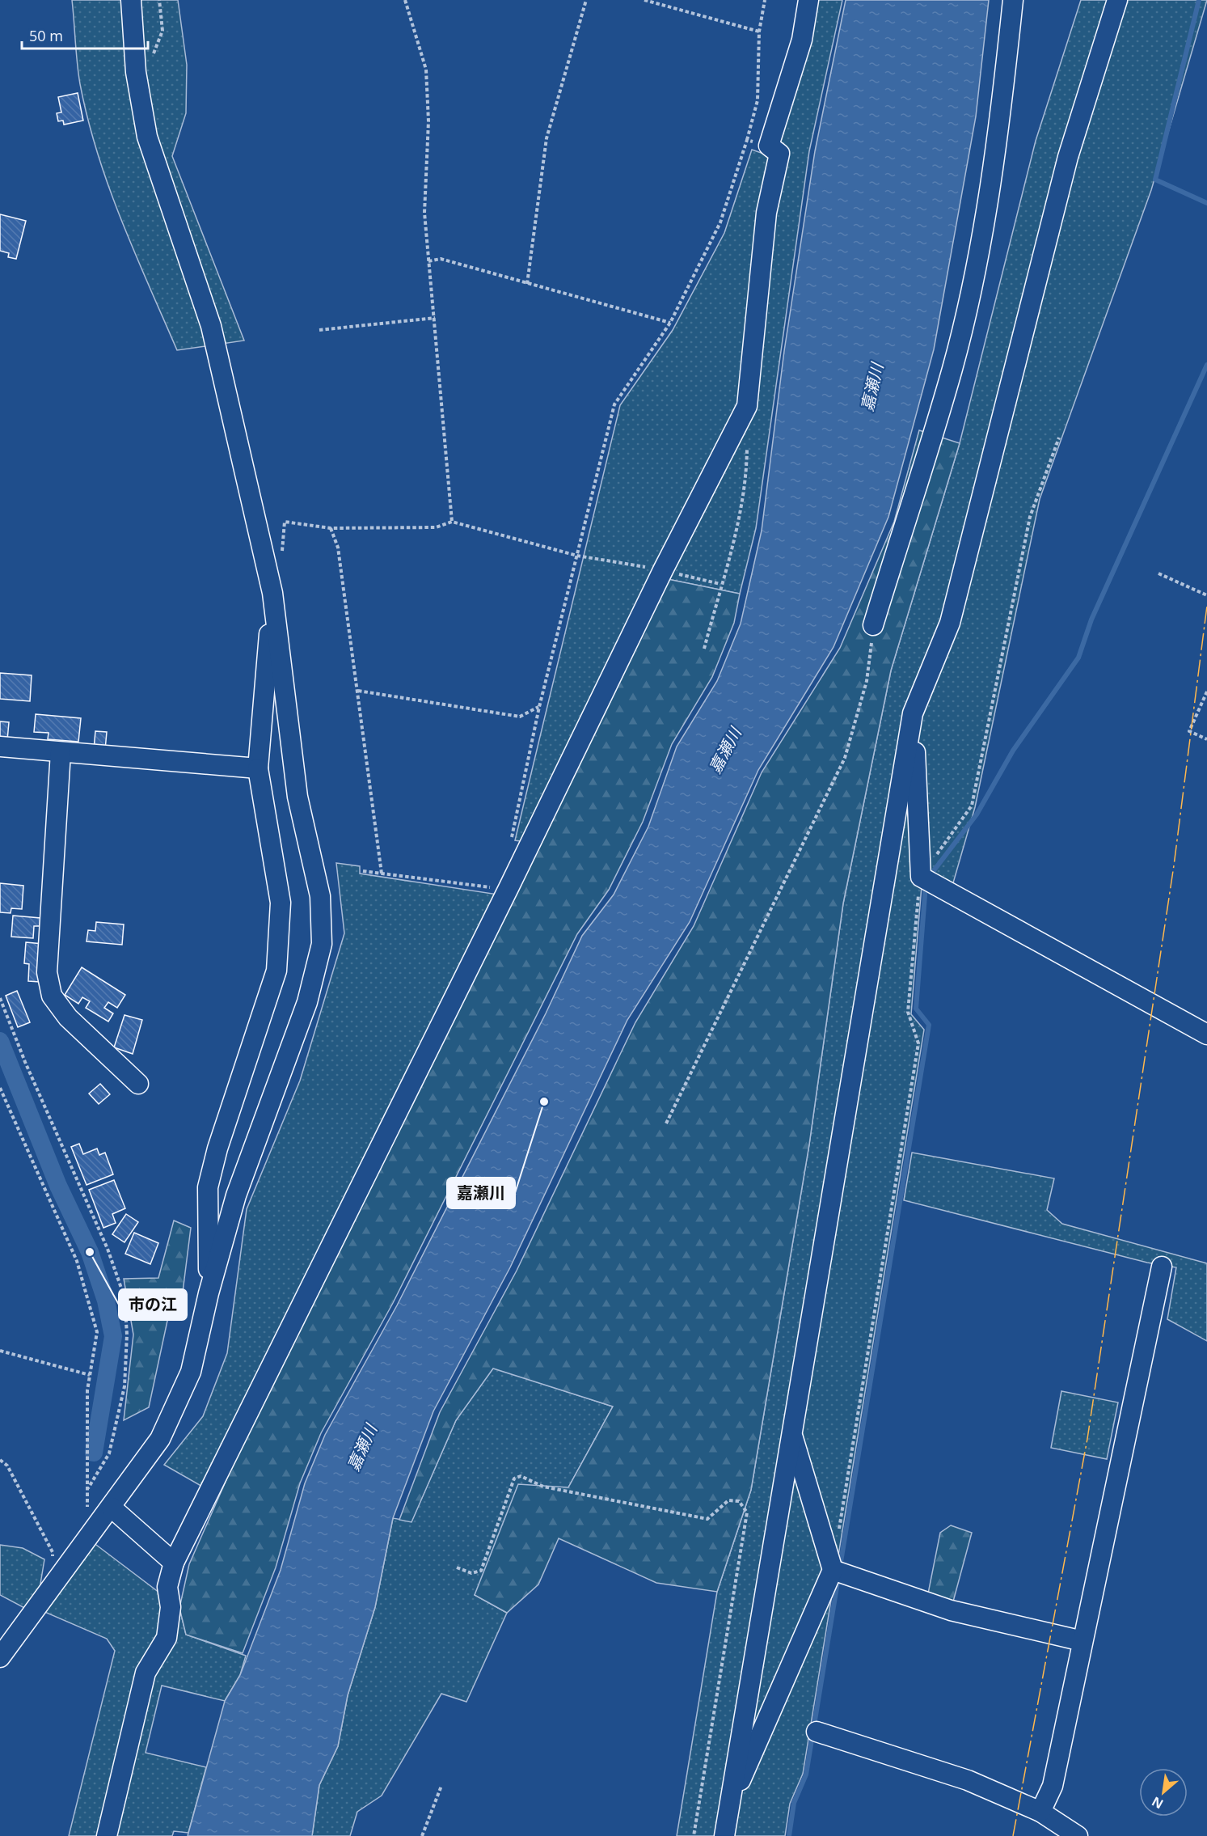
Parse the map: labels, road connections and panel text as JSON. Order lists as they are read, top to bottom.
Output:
{
  "water": ["嘉瀬川"],
  "places": ["嘉瀬川", "市の江"],
  "scale_bar": "50 m",
  "north": "bottom left"
}
